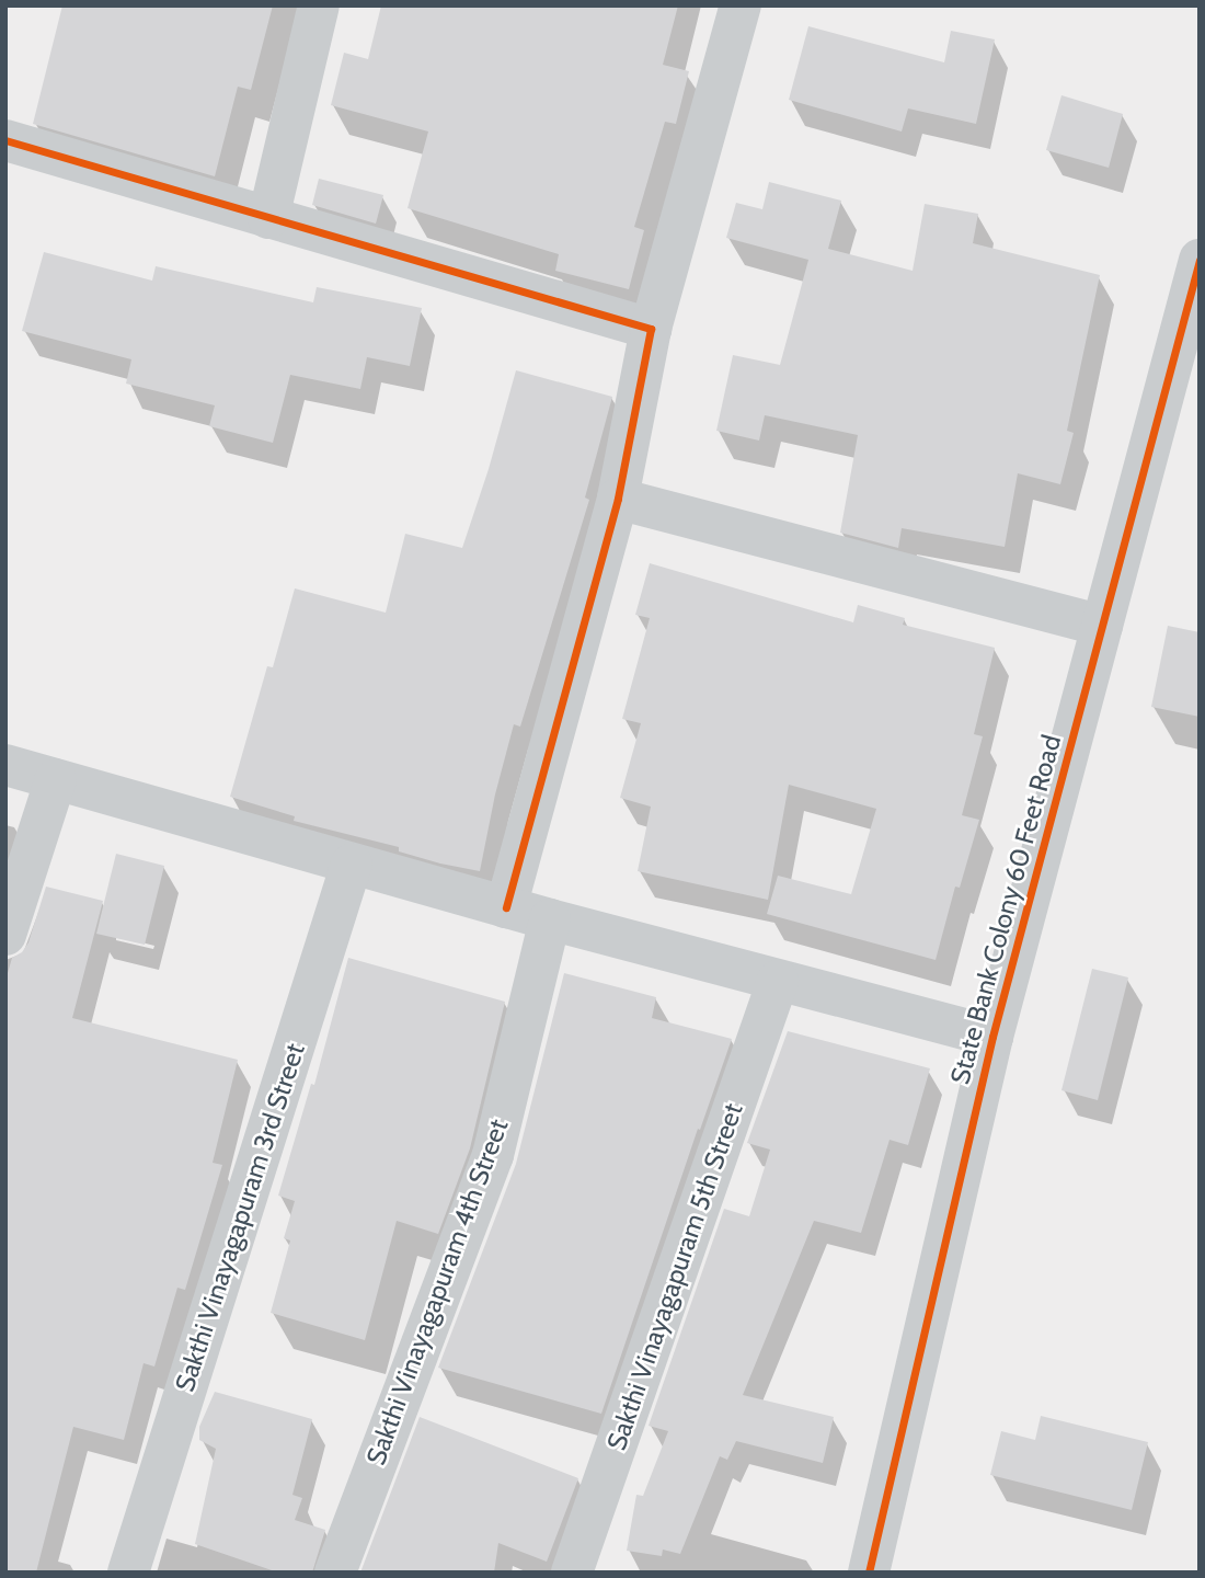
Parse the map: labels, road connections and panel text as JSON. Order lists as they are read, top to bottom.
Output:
{
  "streets": {
    "street": [
      "State Bank Colony 60 Feet Road",
      "Sakthi Vinayagapuram 3rd Street",
      "Sakthi Vinayagapuram 5th Street",
      "Sakthi Vinayagapuram 4th Street"
    ]
  }
}
